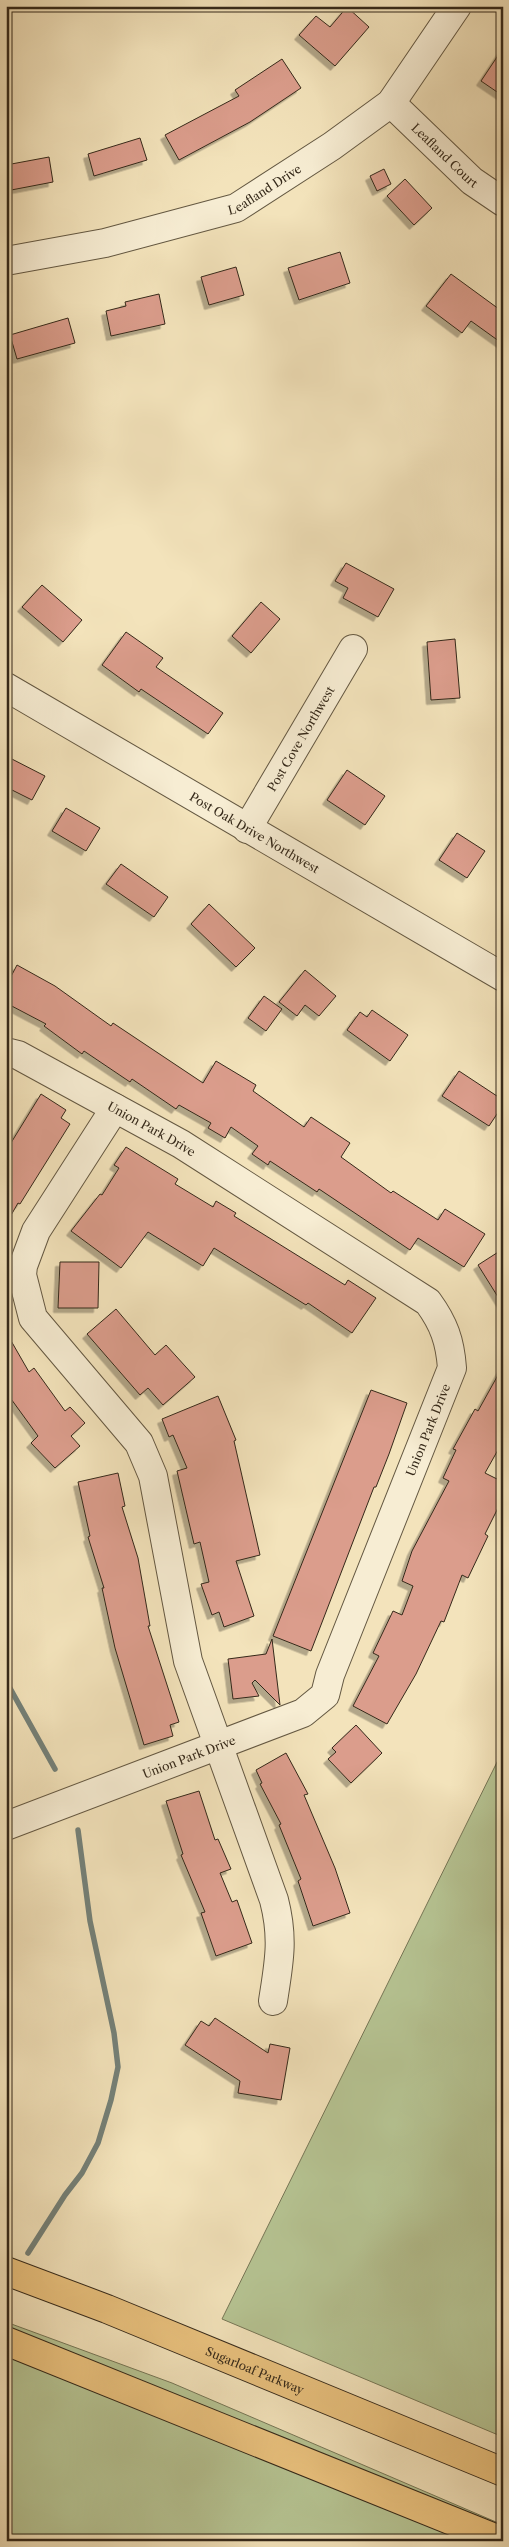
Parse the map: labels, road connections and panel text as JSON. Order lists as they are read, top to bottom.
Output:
{
  "streets": {
    "main road": ["Sugarloaf Parkway"],
    "street": [
      "Leafland Court",
      "Leafland Drive",
      "Post Cove Northwest",
      "Post Oak Drive Northwest",
      "Union Park Drive"
    ]
  },
  "crossings": [
    ["Leafland Court", "Leafland Drive"],
    ["Post Cove Northwest", "Post Oak Drive Northwest"]
  ]
}
